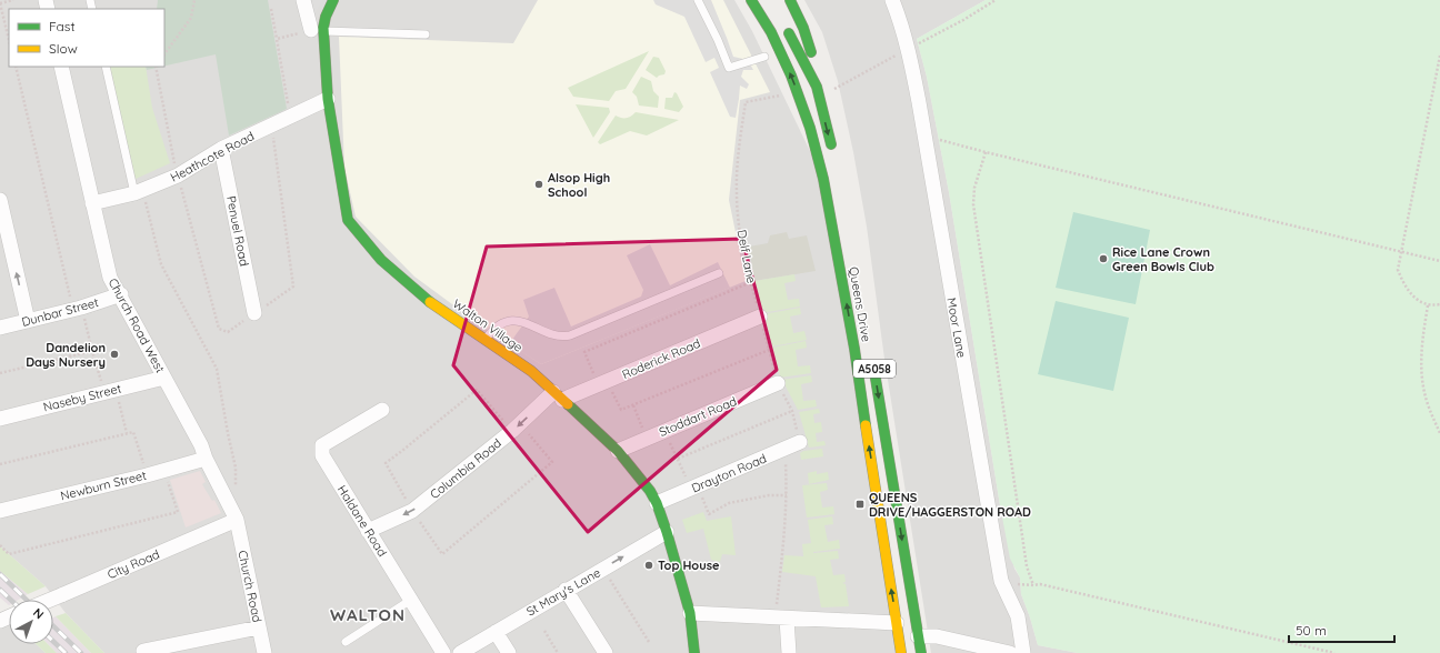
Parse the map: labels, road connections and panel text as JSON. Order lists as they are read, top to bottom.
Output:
{
  "streets": {
    "main road": ["Queens Drive", "Walton Village", "A5058"],
    "street": [
      "Heathcote Road",
      "Penuel Road",
      "Dunbar Street",
      "Church Road West",
      "Moor Lane",
      "Roderick Road",
      "Naseby Street",
      "Stoddart Road",
      "Columbia Road",
      "Drayton Road",
      "Newburn Street",
      "Haldane Road",
      "City Road",
      "Church Road",
      "St Mary's Lane"
    ],
    "path": ["Delf Lane"]
  },
  "crossings": [
    ["Heathcote Road", "Penuel Road"],
    ["Heathcote Road", "Church Road West"],
    ["Heathcote Road", "Walton Village"],
    ["Delf Lane", "Roderick Road"],
    ["Delf Lane", "Stoddart Road"],
    ["Delf Lane", "Drayton Road"],
    ["Dunbar Street", "Church Road West"],
    ["Church Road West", "Naseby Street"],
    ["Church Road West", "Newburn Street"],
    ["Church Road West", "City Road"],
    ["Church Road West", "Church Road"],
    ["Walton Village", "Roderick Road"],
    ["Walton Village", "Stoddart Road"],
    ["Walton Village", "Columbia Road"],
    ["Walton Village", "Drayton Road"],
    ["Walton Village", "St Mary's Lane"],
    ["Roderick Road", "Columbia Road"],
    ["Columbia Road", "Haldane Road"],
    ["City Road", "Church Road"]
  ],
  "one_way": ["Columbia Road"],
  "districts": ["WALTON"],
  "places": {
    "other": [
      "Alsop High School",
      "Rice Lane Crown Green Bowls Club",
      "Dandelion Days Nursery",
      "Top House"
    ],
    "transit": ["QUEENS DRIVE/HAGGERSTON ROAD"]
  },
  "legend": ["Fast", "Slow"],
  "scale_bar": "50 m",
  "north": "top right"
}
